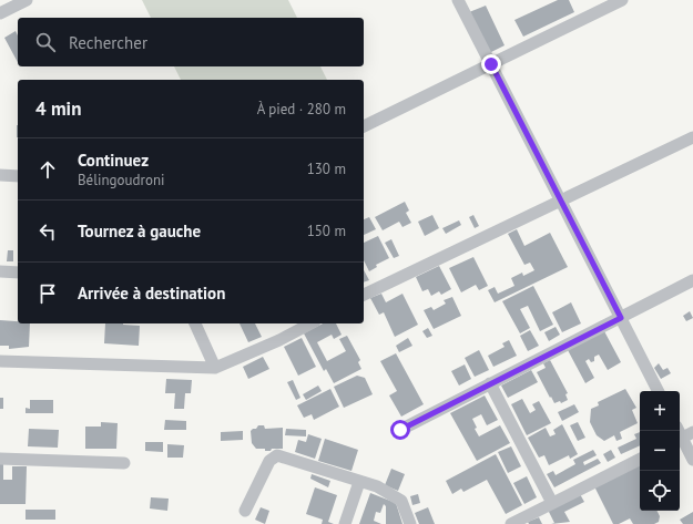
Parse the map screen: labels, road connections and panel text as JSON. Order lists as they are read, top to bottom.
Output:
{
  "page": {
    "search": "Rechercher",
    "heading": ["4 min", "À pied · 280 m"],
    "list": [
      ["Continuez", "Bélingoudroni", "130 m"],
      ["Tournez à gauche", "150 m"],
      "Arrivée à destination"
    ],
    "map_buttons": ["+", "−"]
  }
}
